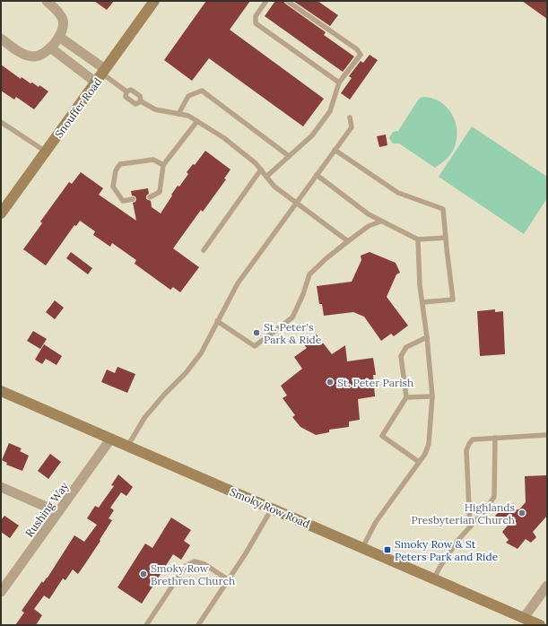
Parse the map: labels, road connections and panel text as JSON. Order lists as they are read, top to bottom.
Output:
{
  "streets": {
    "main road": ["Snouffer Road", "Smoky Row Road"],
    "street": ["Rushing Way"]
  },
  "crossings": [
    ["Smoky Row Road", "Rushing Way"]
  ],
  "places": {
    "other": [
      "St. Peter's Park & Ride",
      "St. Peter Parish",
      "Highlands Presbyterian Church",
      "Smoky Row Brethren Church"
    ],
    "transit": ["Smoky Row & St Peters Park and Ride"]
  }
}
